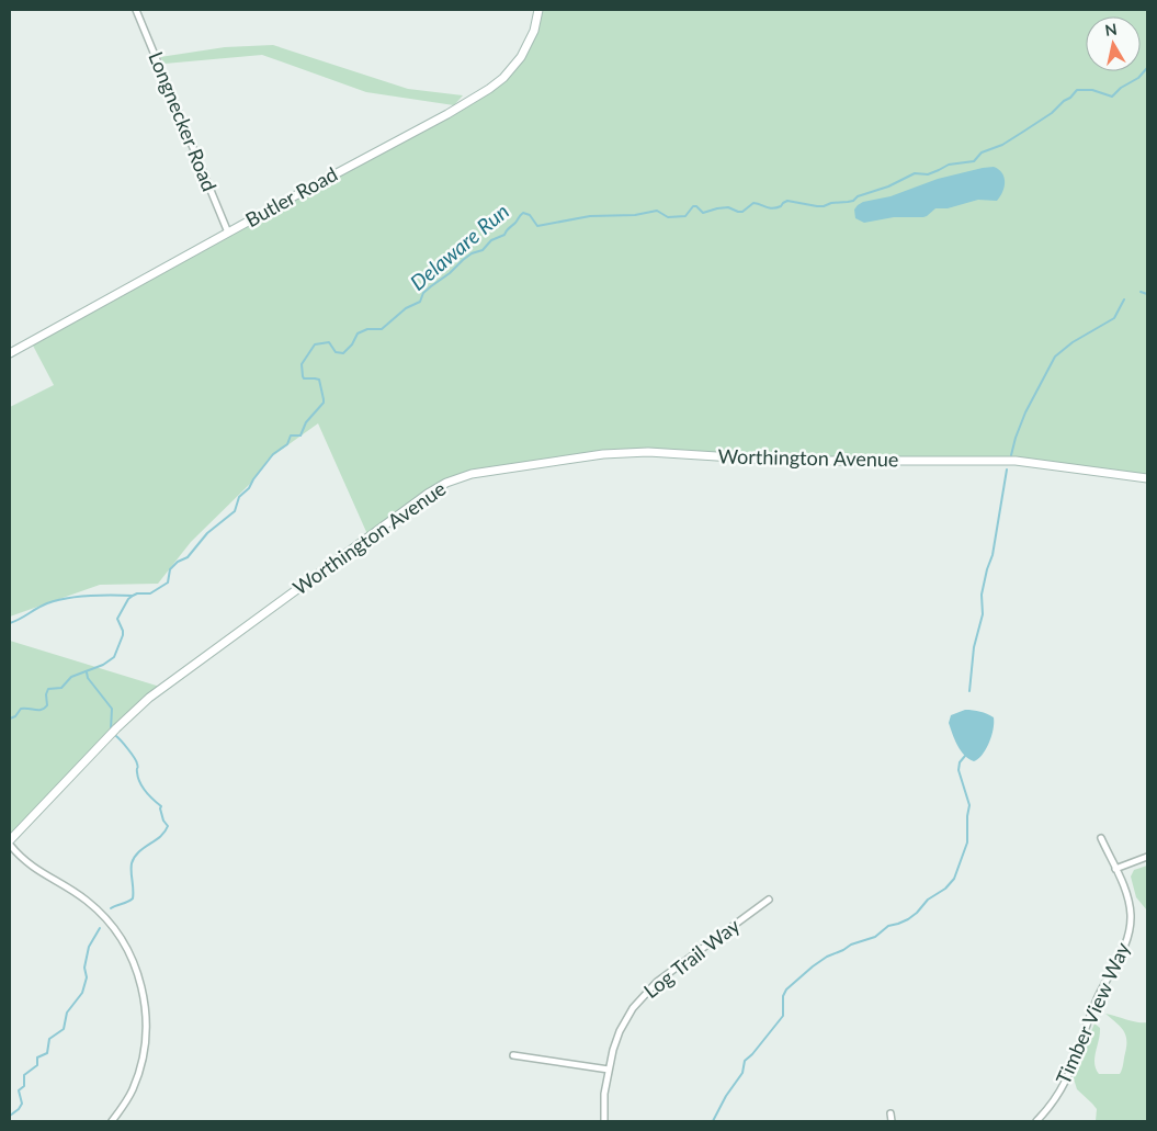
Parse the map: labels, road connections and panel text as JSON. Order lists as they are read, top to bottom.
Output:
{
  "streets": {
    "main road": ["Butler Road", "Worthington Avenue"],
    "street": ["Longnecker Road", "Log Trail Way", "Timber View Way"]
  },
  "crossings": [
    ["Longnecker Road", "Butler Road"]
  ],
  "water": ["Delaware Run"],
  "north": "top"
}
